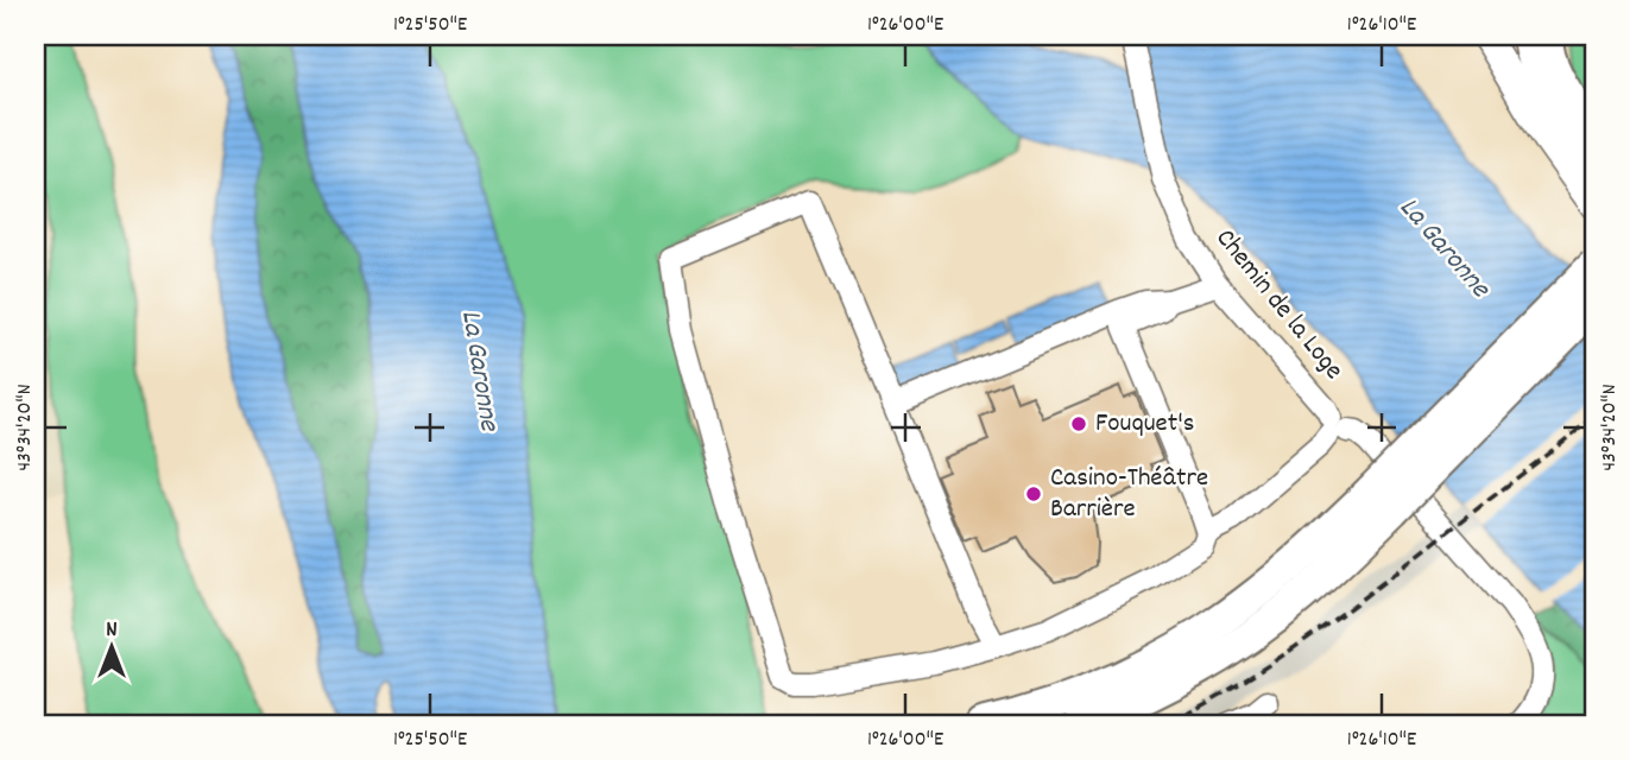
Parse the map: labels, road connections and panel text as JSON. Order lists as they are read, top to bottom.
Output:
{
  "streets": {
    "street": ["Chemin de la Loge"]
  },
  "water": ["La Garonne"],
  "places": ["Fouquet's", "Casino-Théâtre Barrière"],
  "north": "top",
  "coordinates": [
    "1°25'50\"E",
    "1°26'00\"E",
    "1°26'10\"E",
    "43°34'20\"N"
  ]
}
